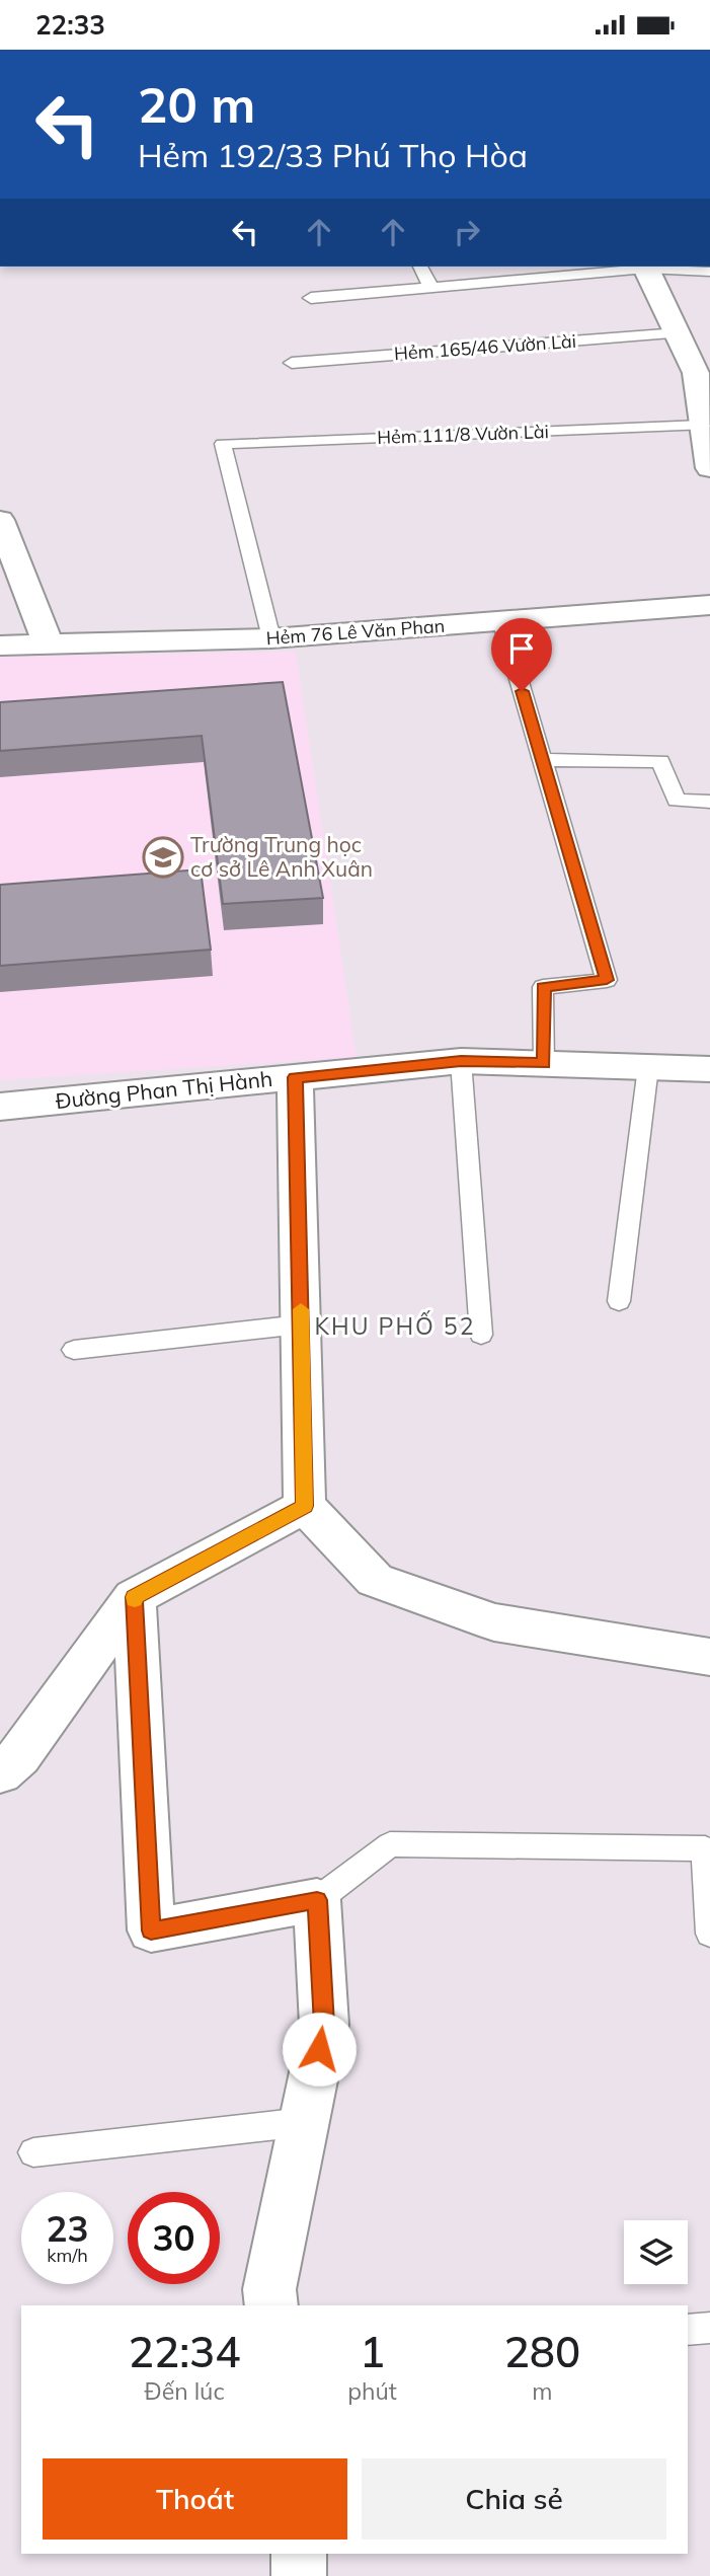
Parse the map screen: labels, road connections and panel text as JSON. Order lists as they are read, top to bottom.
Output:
{
  "streets": {
    "street": ["Hẻm 76 Lê Văn Phan", "Đường Phan Thị Hành"],
    "lane": ["Hẻm 165/46 Vườn Lài", "Hẻm 111/8 Vườn Lài"]
  },
  "districts": ["KHU PHỐ 52"],
  "places": {
    "school or university": ["Trường Trung học cơ sở Lê Anh Xuân"]
  },
  "page": {
    "status": "22:33",
    "turn": ["20 m", "Hẻm 192/33 Phú Thọ Hòa"],
    "speed": "23 km/h",
    "limit": "30",
    "eta": [
      "22:34",
      "Đến lúc",
      "1",
      "phút",
      "280",
      "m"
    ],
    "buttons": ["Thoát", "Chia sẻ"]
  }
}
